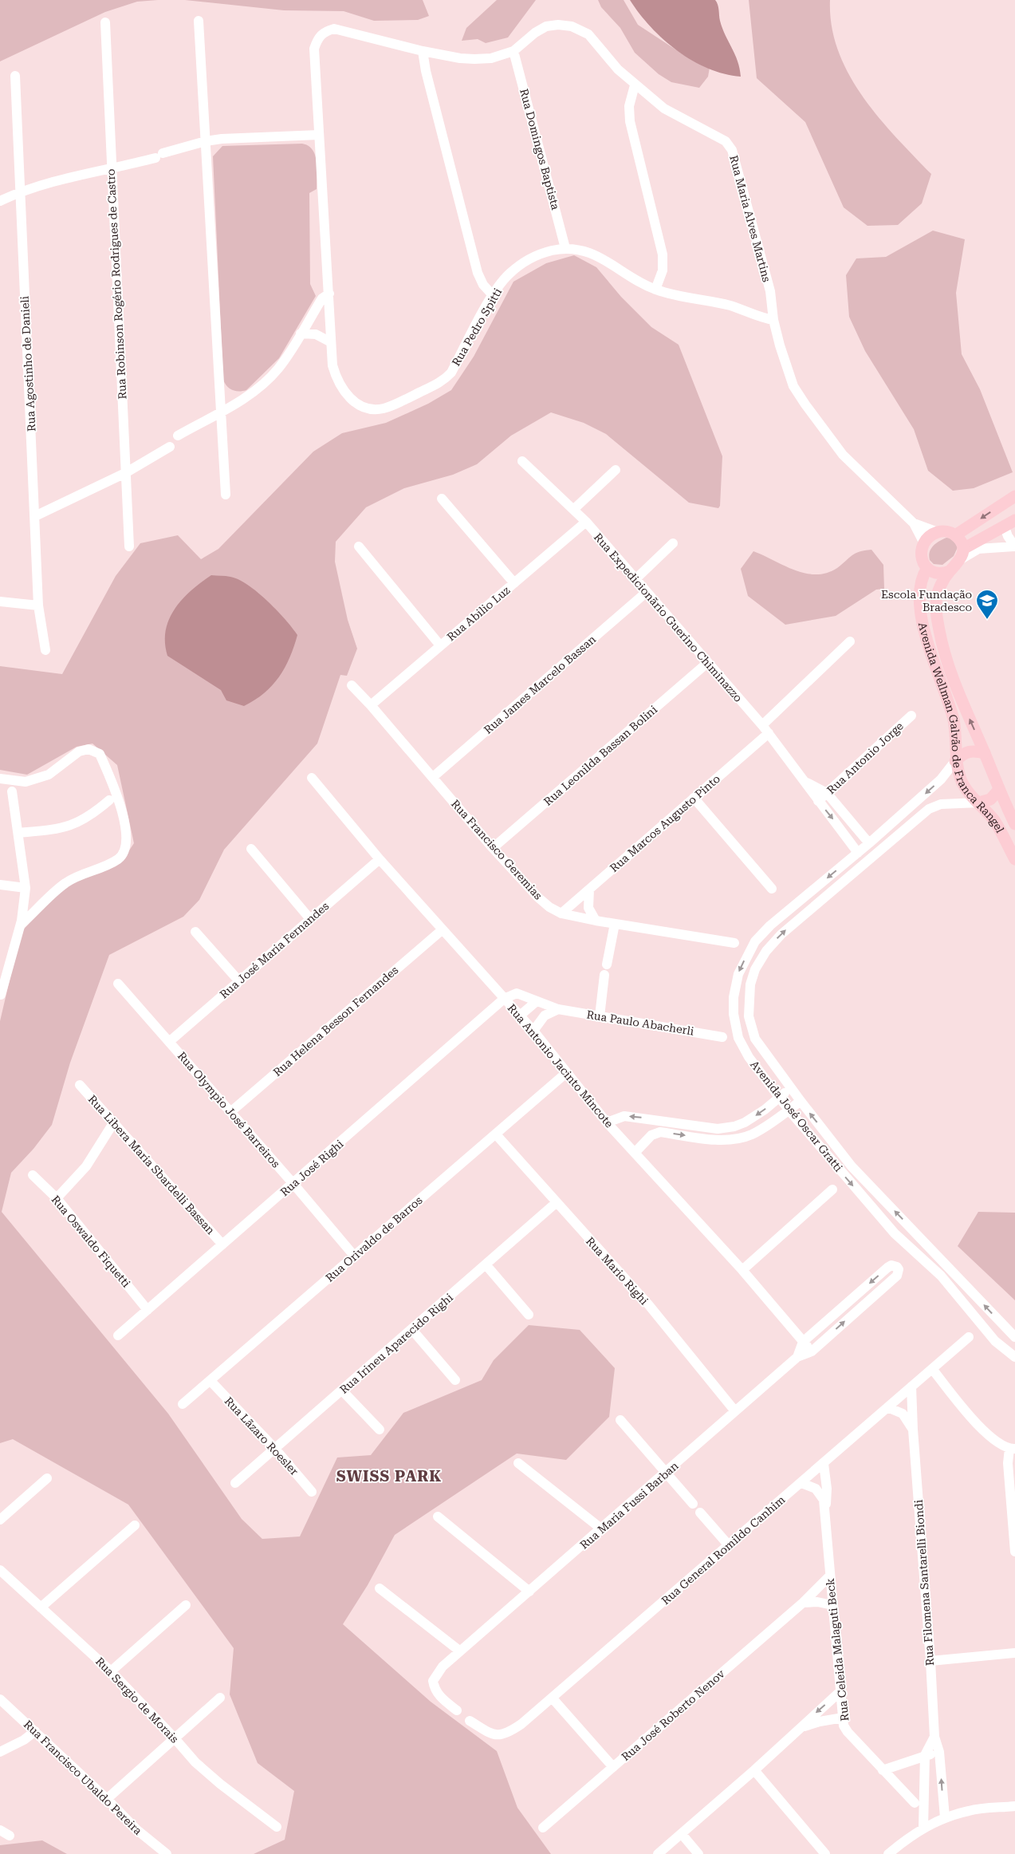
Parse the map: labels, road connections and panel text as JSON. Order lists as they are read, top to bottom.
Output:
{
  "streets": {
    "main road": ["Avenida Wellman Galvão de Franca Rangel"],
    "street": [
      "Rua Domingos Baptista",
      "Rua Maria Alves Martins",
      "Rua Robinson Rogério Rodrigues de Castro",
      "Rua Pedro Spitti",
      "Rua Agostinho de Danieli",
      "Rua Abilio Luz",
      "Rua Expedicionãrio Guerino Chiminazzo",
      "Rua James Marcelo Bassan",
      "Rua Leonilda Bassan Bolini",
      "Rua Antonio Jorge",
      "Rua Marcos Augusto Pinto",
      "Rua Francisco Geremias",
      "Rua José Maria Fernandes",
      "Rua Helena Besson Fernandes",
      "Rua Paulo Abacherli",
      "Rua Antonio Jacinto Mincote",
      "Rua Olympio José Barreiros",
      "Avenida José Oscar Gratti",
      "Rua Libera Maria Sbardelli Bassan",
      "Rua José Righi",
      "Rua Orivaldo de Barros",
      "Rua Oswaldo Fiquetti",
      "Rua Mario Righi",
      "Rua Irineu Aparecido Righi",
      "Rua Lãzaro Roesler",
      "Rua Maria Fussi Barban",
      "Rua General Romildo Canhim",
      "Rua Filomena Santarelli Biondi",
      "Rua Celeida Malaguti Beck",
      "Rua Sergio de Morais",
      "Rua José Roberto Nenov",
      "Rua Francisco Ubaldo Pereira"
    ]
  },
  "crossings": [
    ["Rua Domingos Baptista", "Rua Maria Alves Martins"],
    ["Rua Domingos Baptista", "Rua Pedro Spitti"],
    ["Rua Maria Alves Martins", "Rua Pedro Spitti"],
    ["Rua Maria Alves Martins", "Avenida Wellman Galvão de Franca Rangel"],
    ["Rua Abilio Luz", "Rua Expedicionãrio Guerino Chiminazzo"],
    ["Rua Abilio Luz", "Rua Francisco Geremias"],
    ["Rua Expedicionãrio Guerino Chiminazzo", "Rua James Marcelo Bassan"],
    ["Rua Expedicionãrio Guerino Chiminazzo", "Rua Leonilda Bassan Bolini"],
    ["Rua Expedicionãrio Guerino Chiminazzo", "Rua Antonio Jorge"],
    ["Rua Expedicionãrio Guerino Chiminazzo", "Rua Marcos Augusto Pinto"],
    ["Rua Expedicionãrio Guerino Chiminazzo", "Avenida José Oscar Gratti"],
    ["Rua James Marcelo Bassan", "Rua Francisco Geremias"],
    ["Avenida Wellman Galvão de Franca Rangel", "Avenida José Oscar Gratti"],
    ["Rua Leonilda Bassan Bolini", "Rua Francisco Geremias"],
    ["Rua Marcos Augusto Pinto", "Rua Francisco Geremias"],
    ["Rua José Maria Fernandes", "Rua Antonio Jacinto Mincote"],
    ["Rua José Maria Fernandes", "Rua Olympio José Barreiros"],
    ["Rua Helena Besson Fernandes", "Rua Antonio Jacinto Mincote"],
    ["Rua Helena Besson Fernandes", "Rua Olympio José Barreiros"],
    ["Rua Paulo Abacherli", "Rua Antonio Jacinto Mincote"],
    ["Rua Paulo Abacherli", "Rua José Righi"],
    ["Rua Antonio Jacinto Mincote", "Rua José Righi"],
    ["Rua Antonio Jacinto Mincote", "Rua Orivaldo de Barros"],
    ["Rua Antonio Jacinto Mincote", "Rua Maria Fussi Barban"],
    ["Rua Olympio José Barreiros", "Rua José Righi"],
    ["Rua Olympio José Barreiros", "Rua Orivaldo de Barros"],
    ["Rua Libera Maria Sbardelli Bassan", "Rua José Righi"],
    ["Rua José Righi", "Rua Oswaldo Fiquetti"],
    ["Rua Orivaldo de Barros", "Rua Mario Righi"],
    ["Rua Orivaldo de Barros", "Rua Lãzaro Roesler"],
    ["Rua Mario Righi", "Rua Irineu Aparecido Righi"],
    ["Rua Mario Righi", "Rua Maria Fussi Barban"],
    ["Rua Irineu Aparecido Righi", "Rua Lãzaro Roesler"],
    ["Rua General Romildo Canhim", "Rua Filomena Santarelli Biondi"],
    ["Rua General Romildo Canhim", "Rua Celeida Malaguti Beck"],
    ["Rua Celeida Malaguti Beck", "Rua José Roberto Nenov"]
  ],
  "districts": ["SWISS PARK"],
  "places": {
    "school or university": ["Escola Fundação Bradesco"]
  }
}
